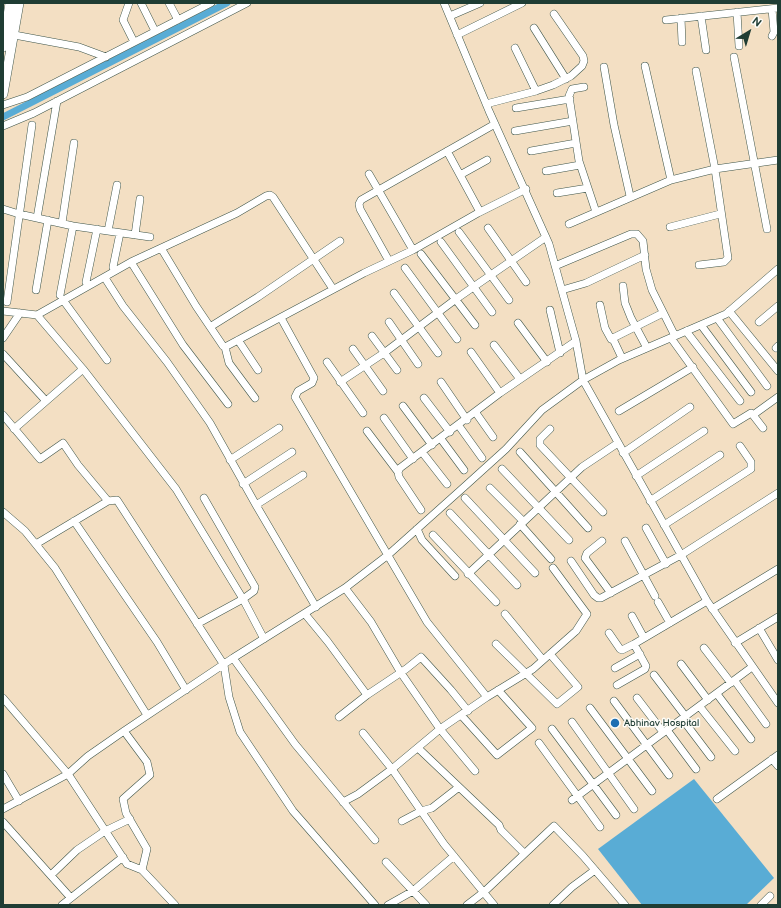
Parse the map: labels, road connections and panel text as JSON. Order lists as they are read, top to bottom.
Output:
{
  "places": ["Abhinav Hospital"],
  "north": "top right"
}
